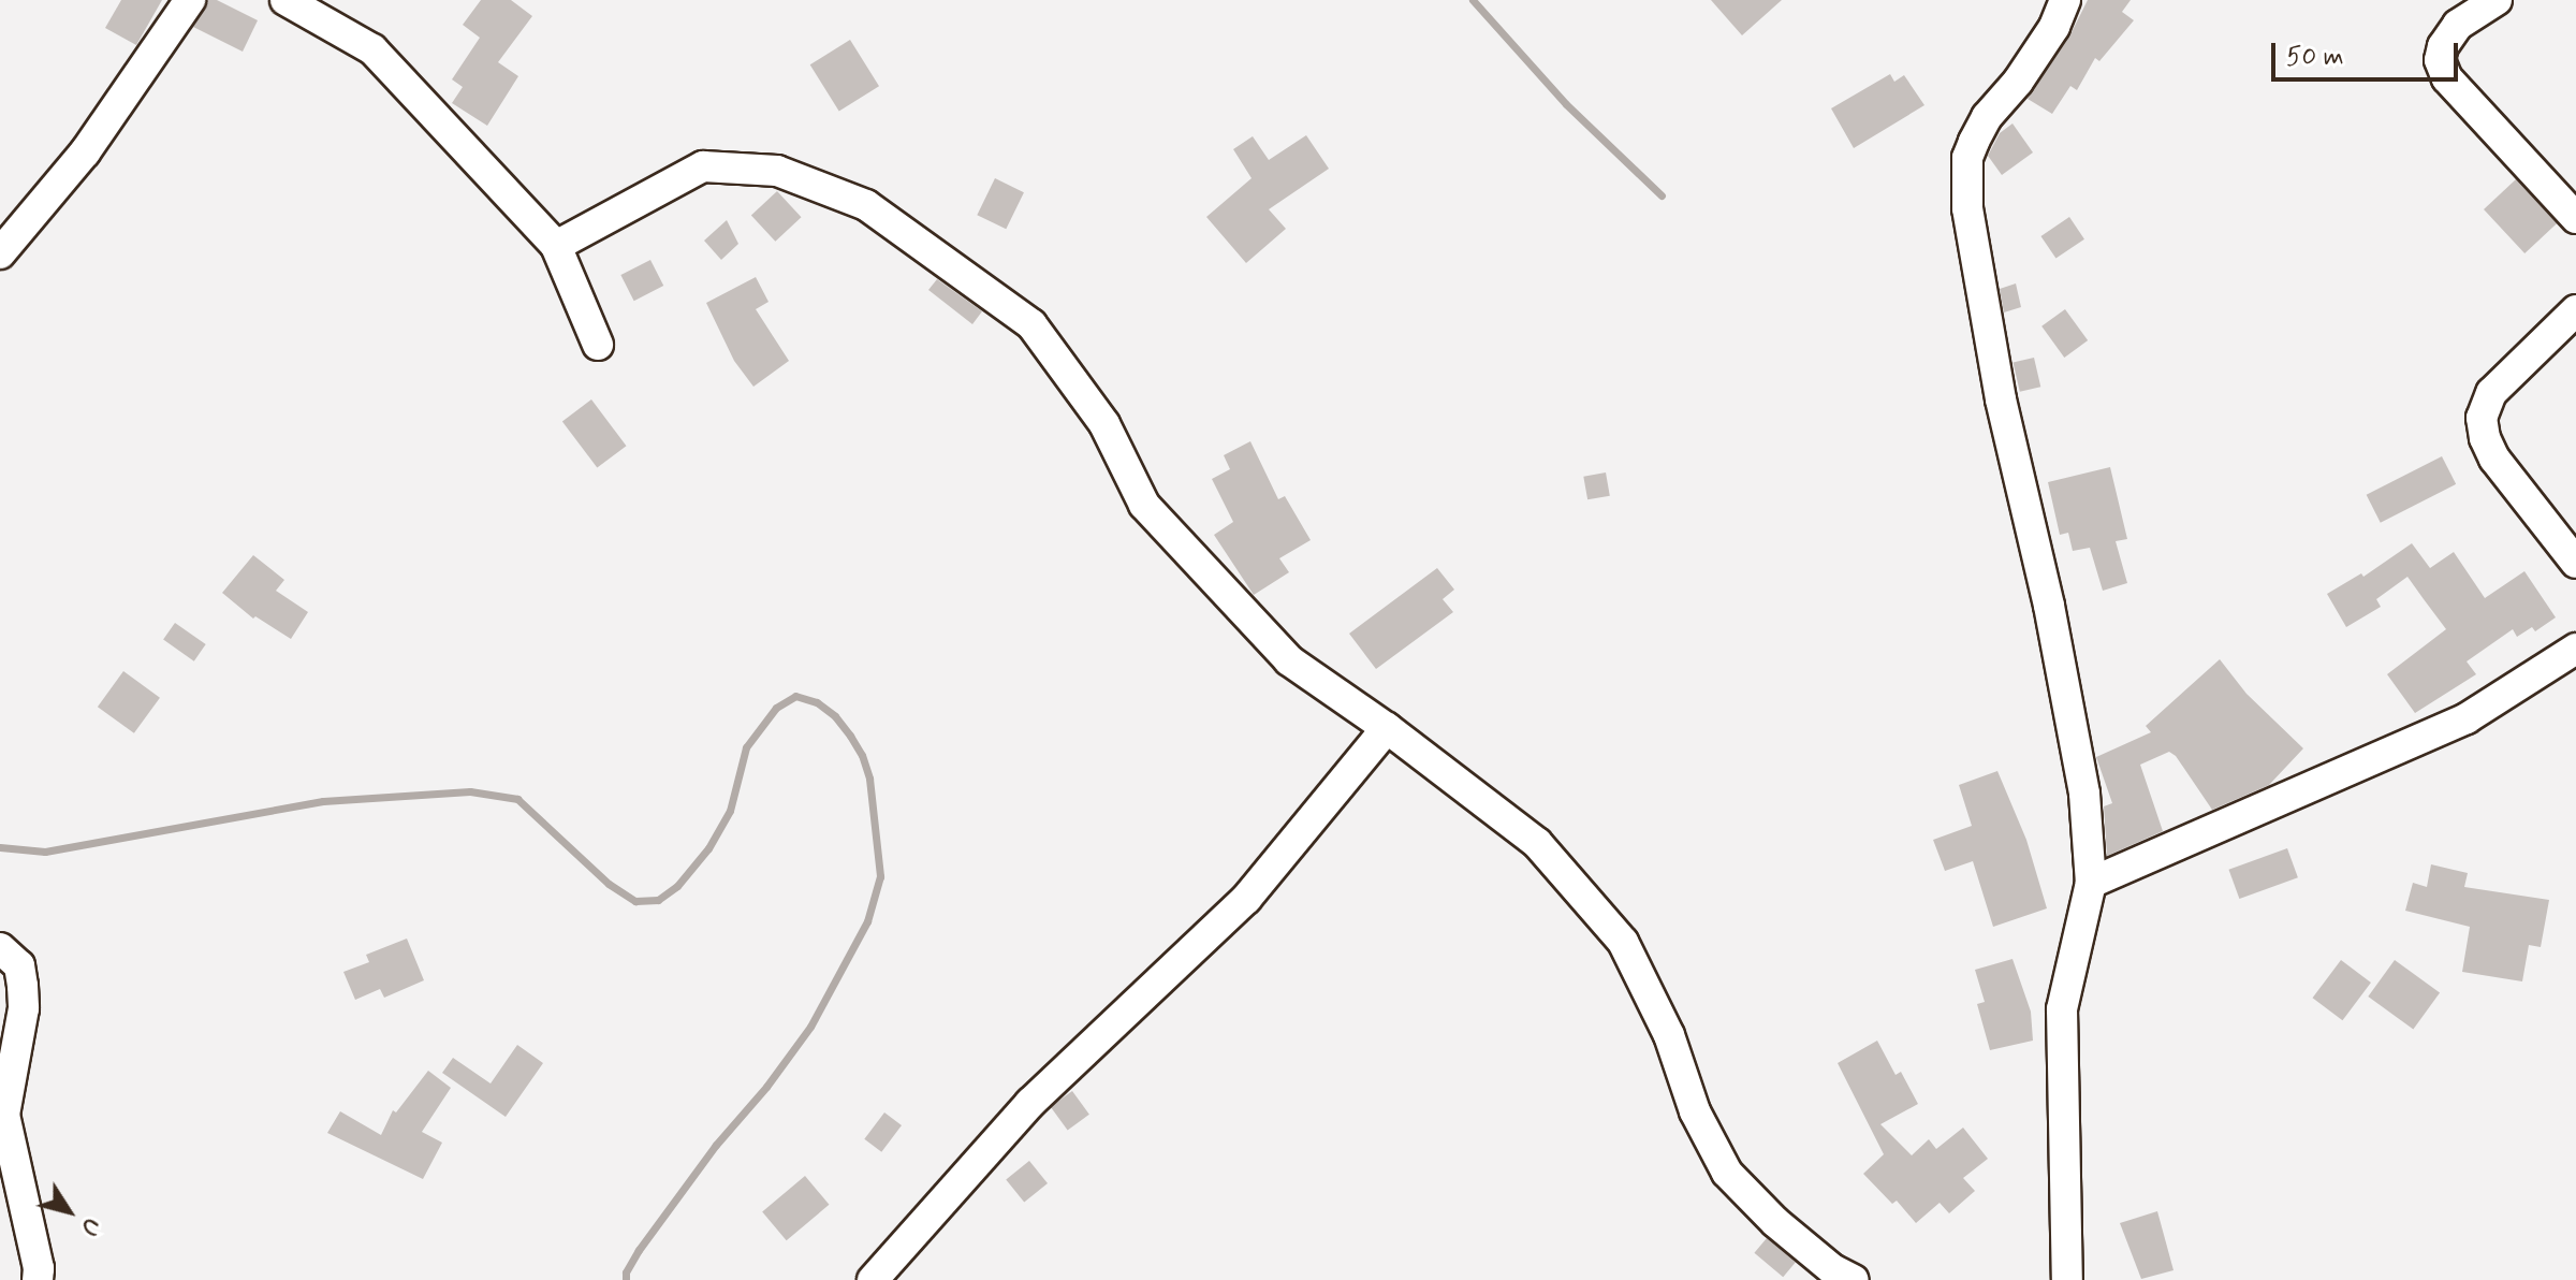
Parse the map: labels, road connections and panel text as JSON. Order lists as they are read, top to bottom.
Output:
{
  "scale_bar": "50 m",
  "north": "bottom right"
}
